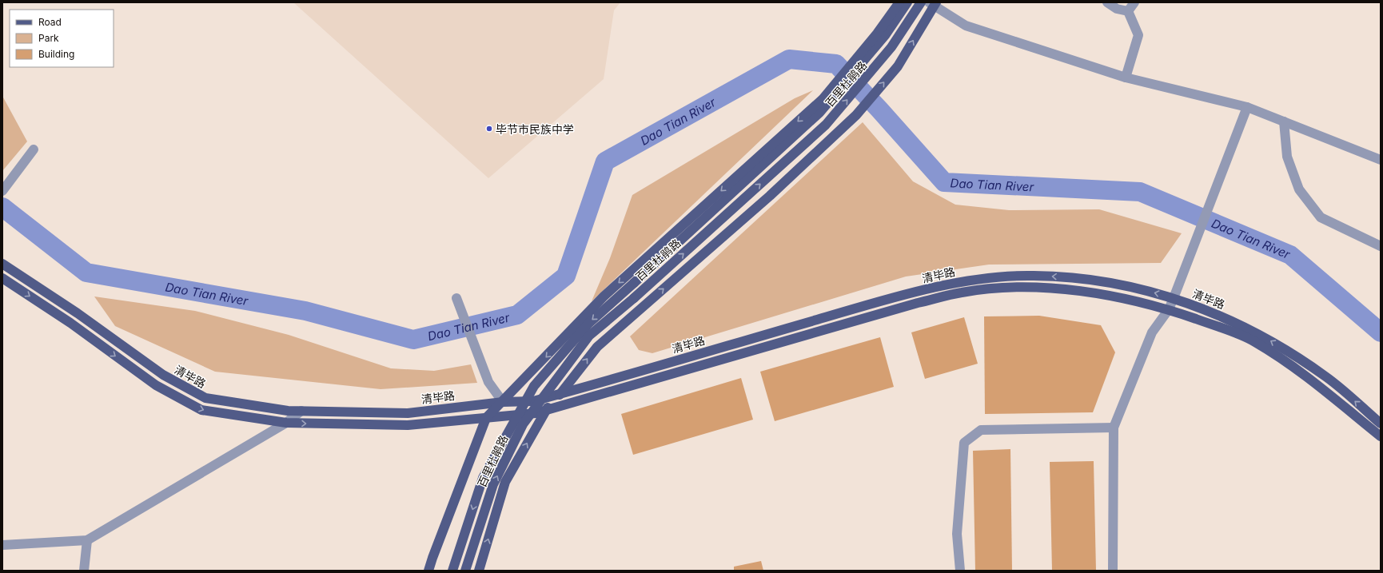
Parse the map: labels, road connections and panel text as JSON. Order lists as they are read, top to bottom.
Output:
{
  "streets": {
    "main road": ["百里杜鹃路", "清毕路"]
  },
  "water": ["Dao Tian River"],
  "places": ["毕节市民族中学"],
  "legend": ["Road", "Park", "Building"]
}
